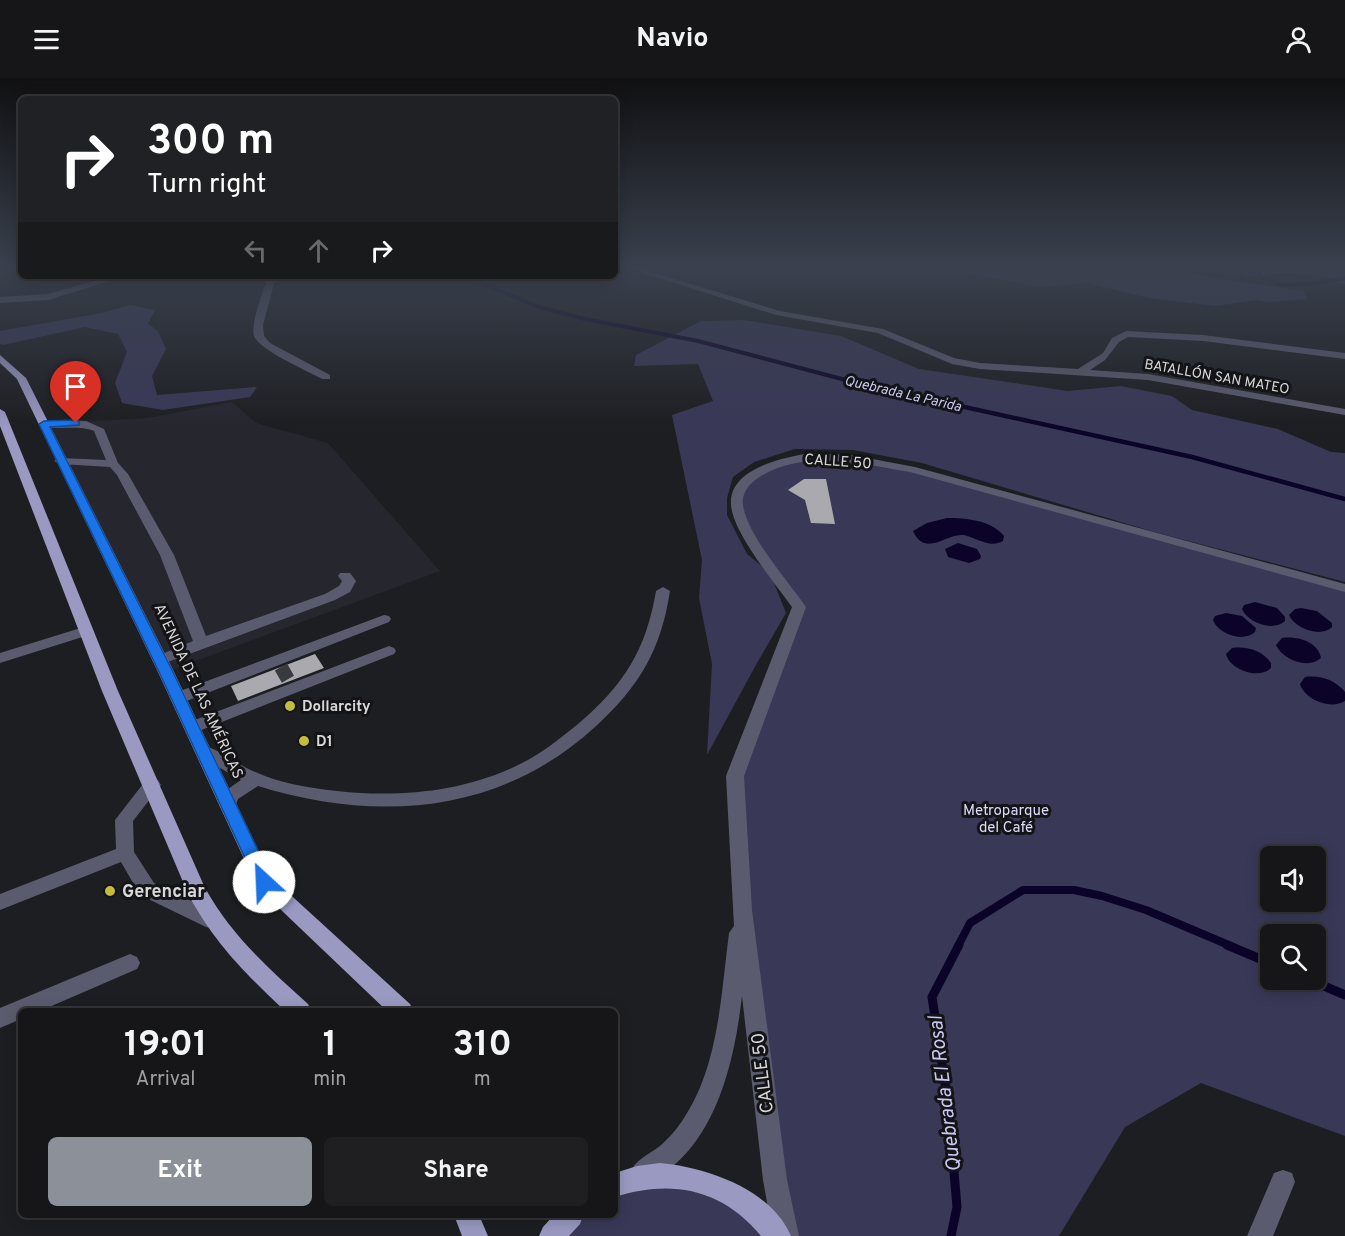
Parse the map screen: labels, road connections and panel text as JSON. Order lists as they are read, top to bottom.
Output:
{
  "streets": {
    "main road": ["AVENIDA DE LAS AMÉRICAS"],
    "street": ["BATALLÓN SAN MATEO", "CALLE 50"]
  },
  "water": ["Quebrada La Parida", "Quebrada El Rosal"],
  "parks": ["Metroparque del Café"],
  "places": ["Dollarcity", "D1", "Gerenciar"],
  "page": {
    "header": "Navio",
    "turn": ["300 m", "Turn right"],
    "eta": [
      "19:01",
      "Arrival",
      "1",
      "min",
      "310",
      "m"
    ],
    "buttons": ["Exit", "Share"]
  }
}
